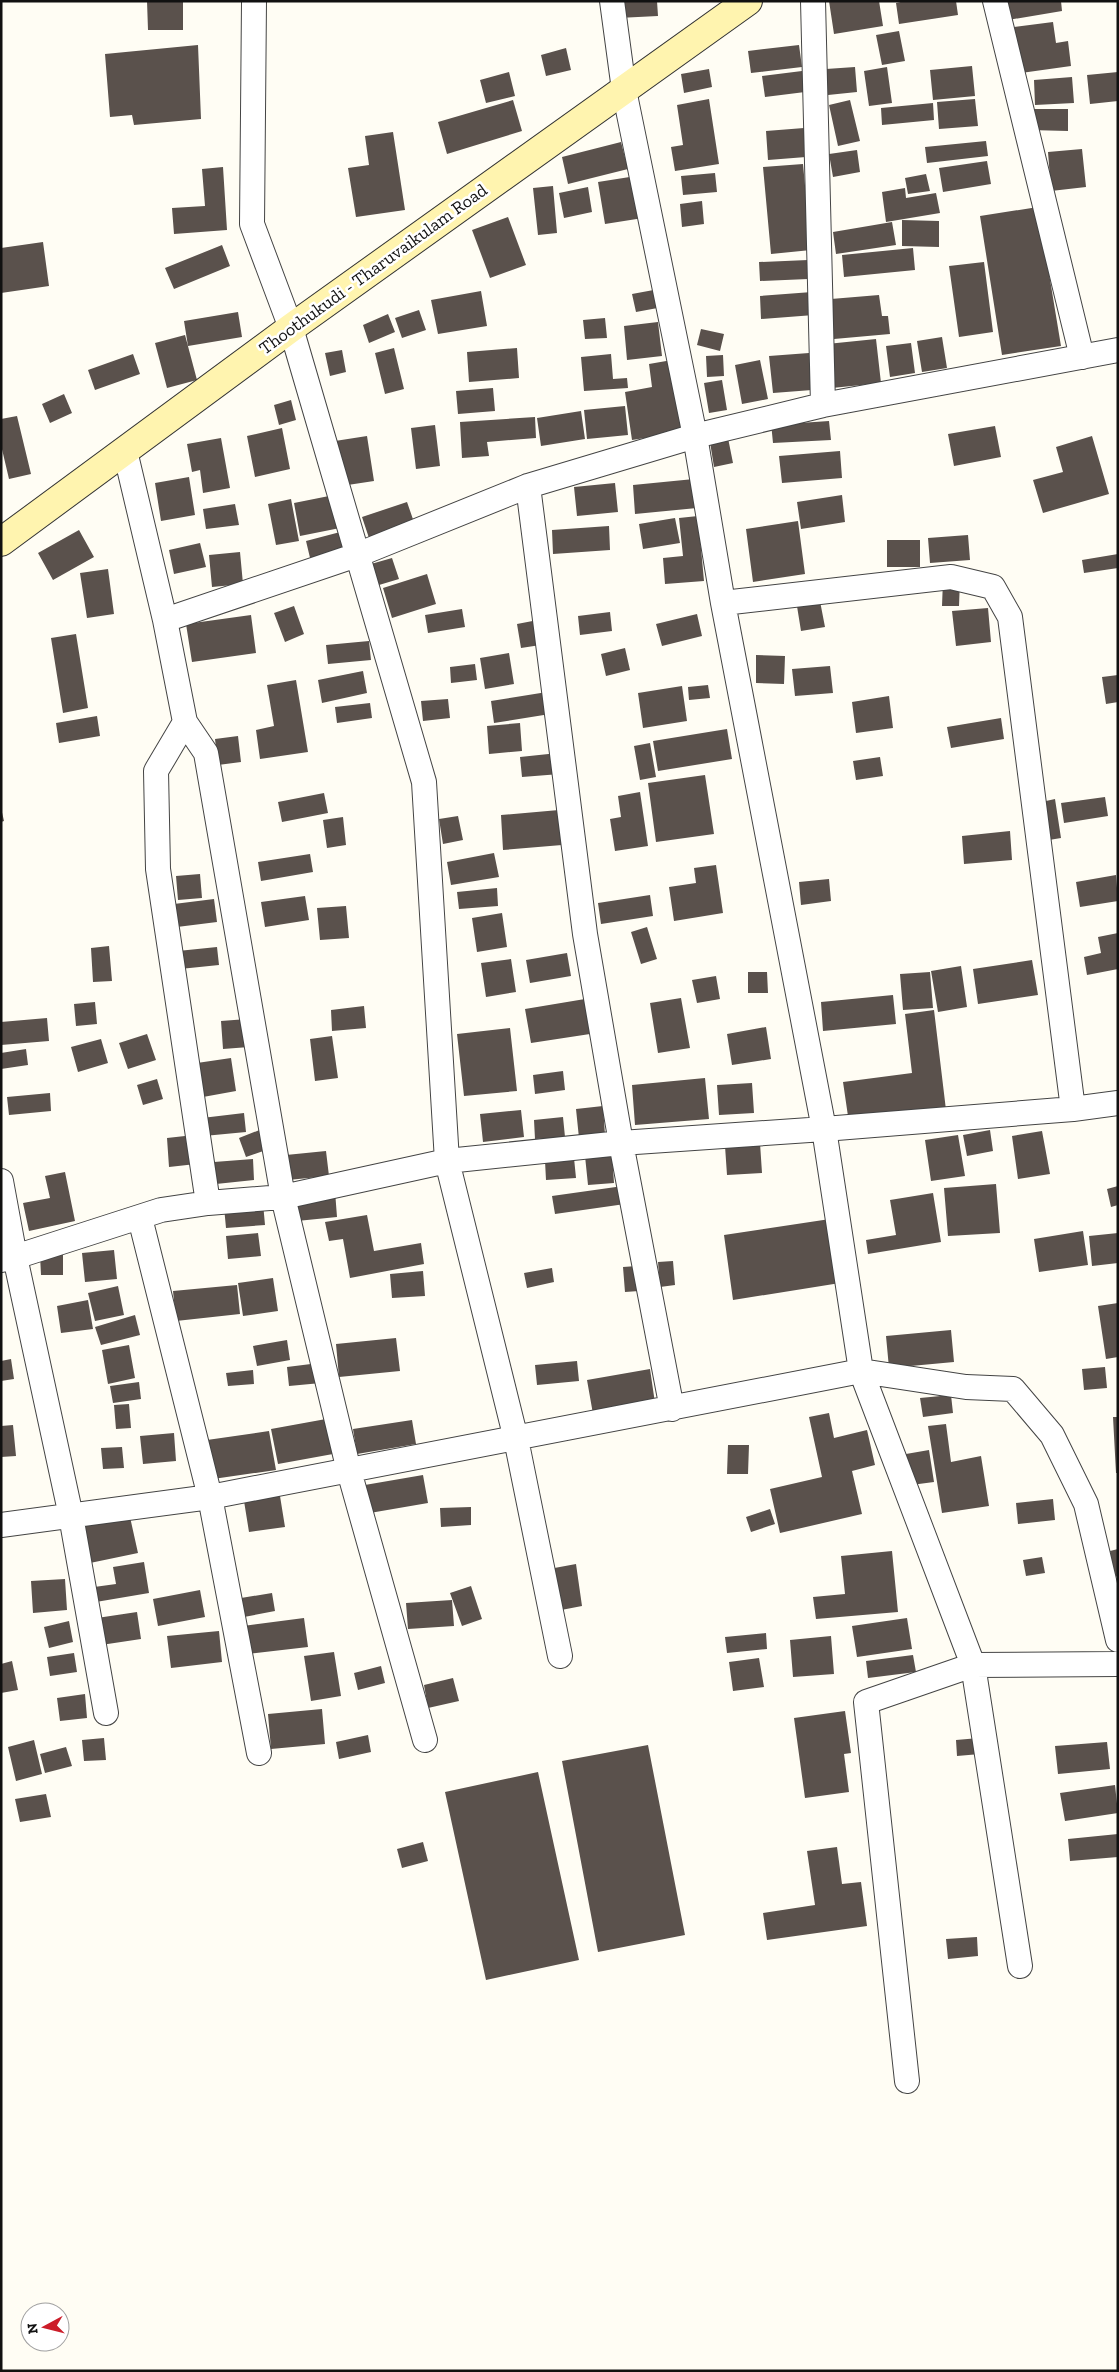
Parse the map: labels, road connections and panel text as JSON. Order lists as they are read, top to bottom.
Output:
{
  "streets": {
    "main road": ["Thoothukudi - Tharuvaikulam Road"]
  },
  "north": "left"
}
